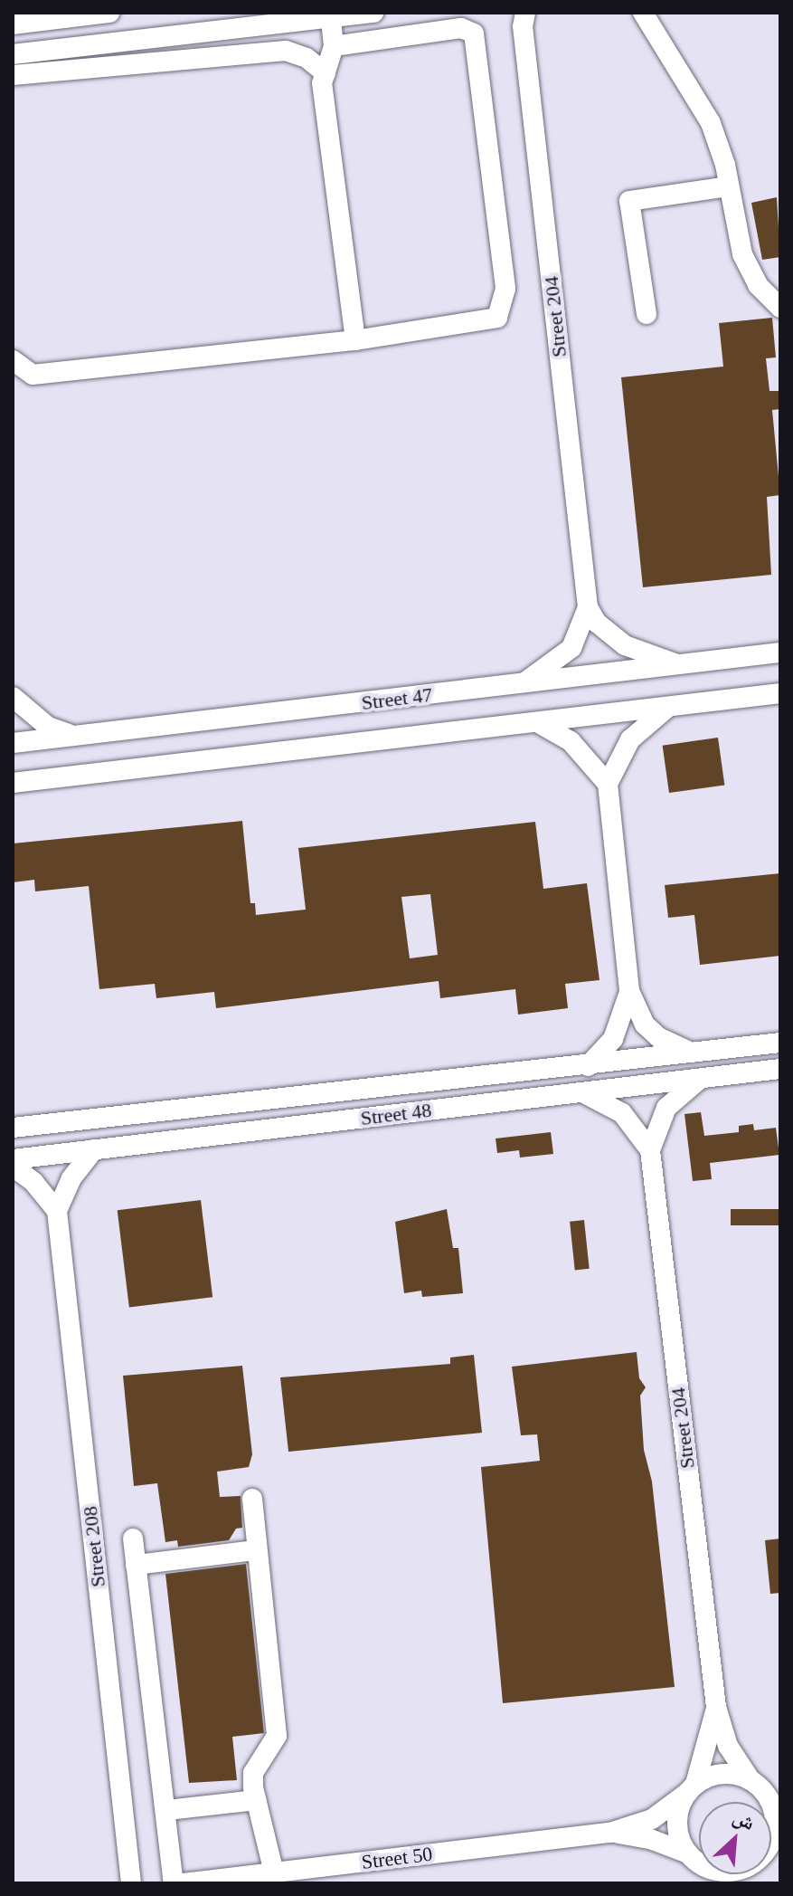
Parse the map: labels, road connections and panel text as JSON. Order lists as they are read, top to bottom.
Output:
{
  "streets": {
    "street": [
      "Street 204",
      "Street 47",
      "Street 48",
      "Street 208",
      "Street 50"
    ]
  },
  "crossings": [
    ["Street 204", "Street 47"],
    ["Street 204", "Street 48"],
    ["Street 204", "Street 50"]
  ],
  "north": "top right"
}
